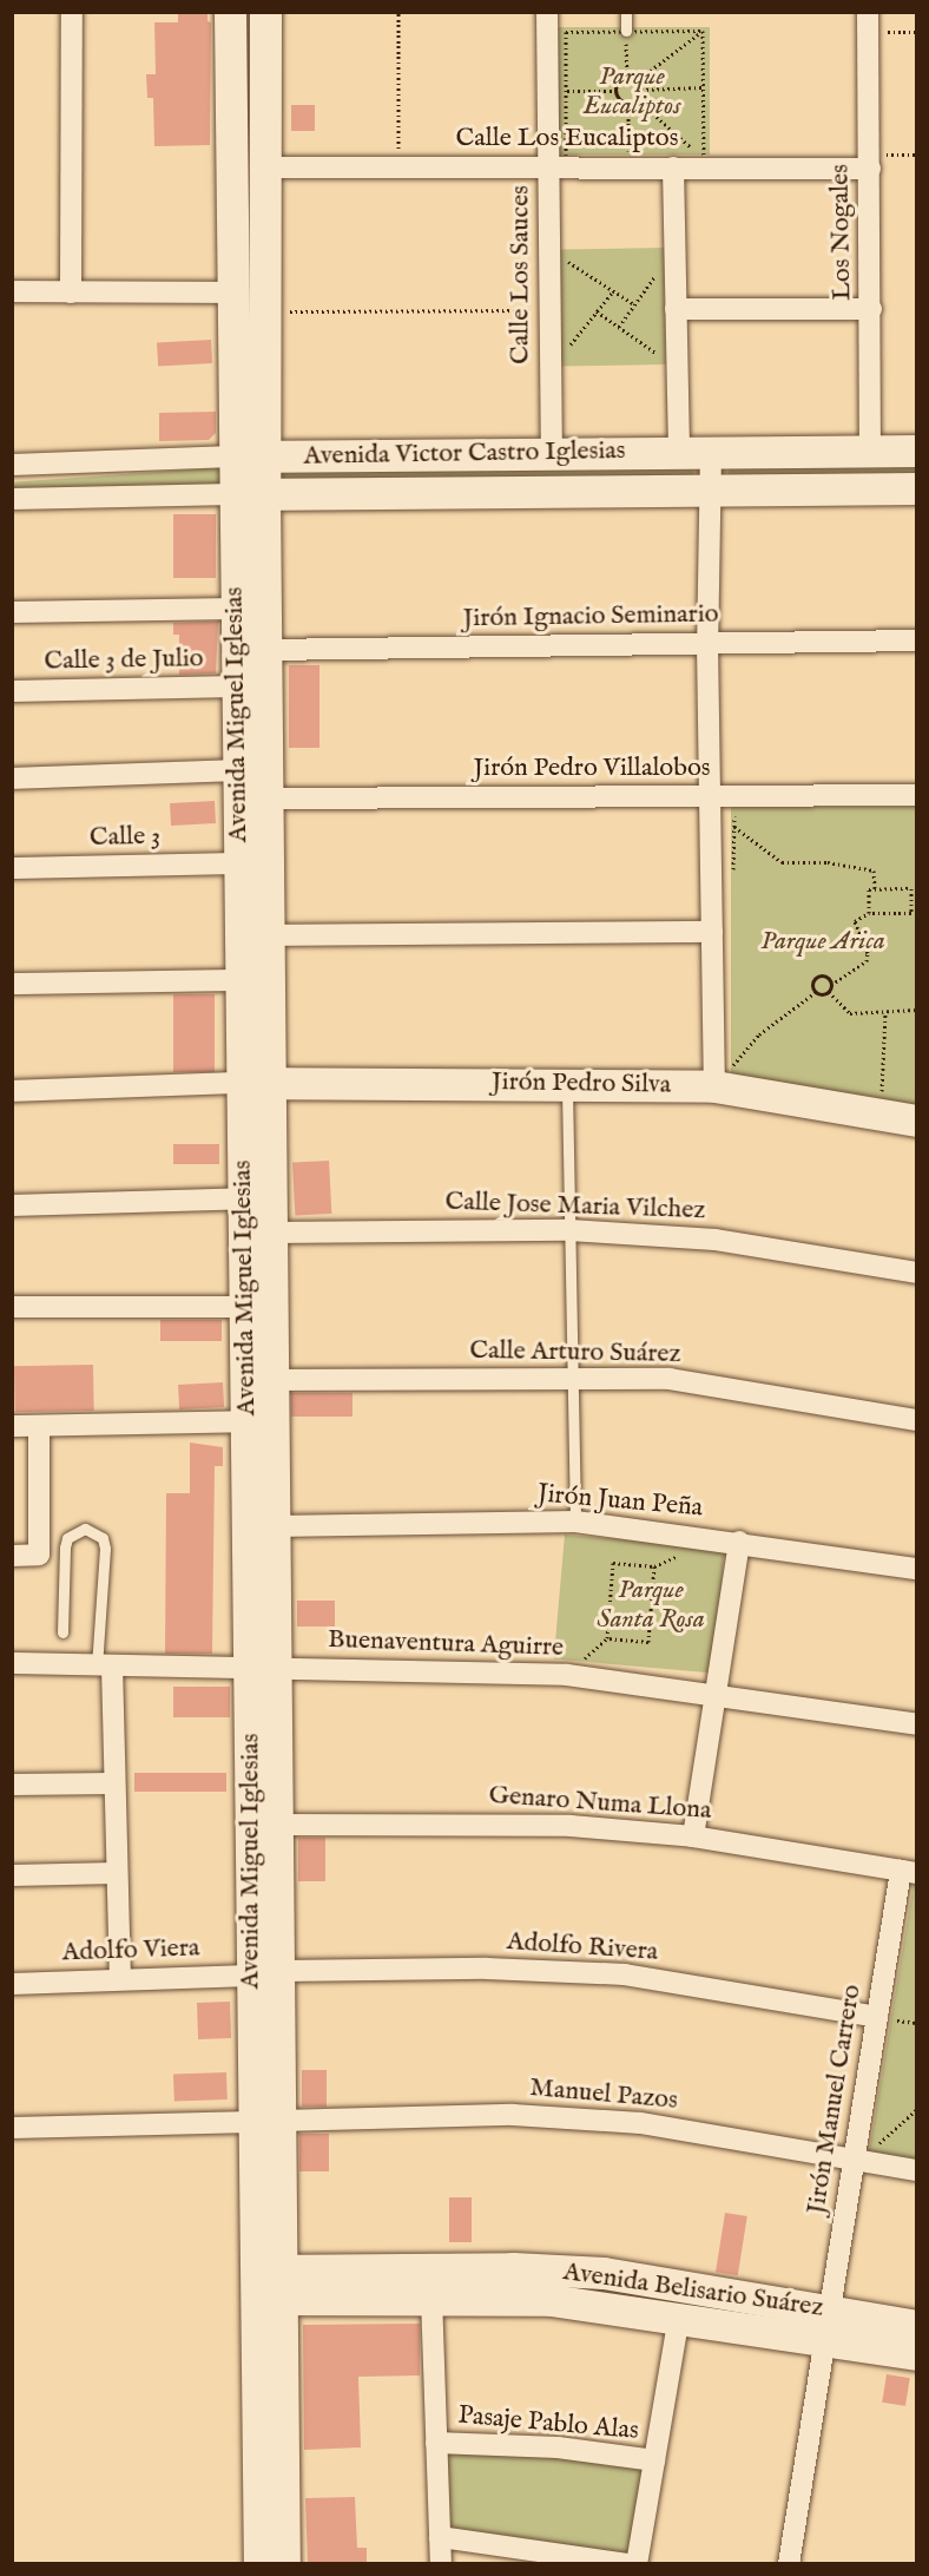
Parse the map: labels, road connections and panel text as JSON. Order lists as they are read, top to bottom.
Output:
{
  "streets": {
    "main road": [
      "Avenida Victor Castro Iglesias",
      "Avenida Miguel Iglesias",
      "Jirón Pedro Silva",
      "Avenida Belisario Suárez"
    ],
    "street": [
      "Calle Los Eucaliptos",
      "Los Nogales",
      "Calle Los Sauces",
      "Jirón Ignacio Seminario",
      "Calle 3 de Julio",
      "Jirón Pedro Villalobos",
      "Calle 3",
      "Calle Jose Maria Vilchez",
      "Calle Arturo Suárez",
      "Jirón Juan Peña",
      "Buenaventura Aguirre",
      "Genaro Numa Llona",
      "Adolfo Rivera",
      "Adolfo Viera",
      "Manuel Pazos",
      "Jirón Manuel Carrero",
      "Pasaje Pablo Alas"
    ]
  },
  "crossings": [
    ["Calle Los Eucaliptos", "Los Nogales"],
    ["Calle Los Eucaliptos", "Calle Los Sauces"],
    ["Calle Los Eucaliptos", "Avenida Miguel Iglesias"],
    ["Los Nogales", "Avenida Victor Castro Iglesias"],
    ["Calle Los Sauces", "Avenida Victor Castro Iglesias"],
    ["Avenida Victor Castro Iglesias", "Avenida Miguel Iglesias"],
    ["Jirón Ignacio Seminario", "Avenida Miguel Iglesias"],
    ["Calle 3 de Julio", "Avenida Miguel Iglesias"],
    ["Avenida Miguel Iglesias", "Jirón Pedro Villalobos"],
    ["Avenida Miguel Iglesias", "Calle 3"],
    ["Avenida Miguel Iglesias", "Jirón Pedro Silva"],
    ["Avenida Miguel Iglesias", "Calle Jose Maria Vilchez"],
    ["Avenida Miguel Iglesias", "Calle Arturo Suárez"],
    ["Avenida Miguel Iglesias", "Jirón Juan Peña"],
    ["Avenida Miguel Iglesias", "Buenaventura Aguirre"],
    ["Avenida Miguel Iglesias", "Genaro Numa Llona"],
    ["Avenida Miguel Iglesias", "Adolfo Rivera"],
    ["Avenida Miguel Iglesias", "Adolfo Viera"],
    ["Avenida Miguel Iglesias", "Manuel Pazos"],
    ["Avenida Miguel Iglesias", "Avenida Belisario Suárez"],
    ["Genaro Numa Llona", "Jirón Manuel Carrero"],
    ["Adolfo Rivera", "Adolfo Viera"],
    ["Adolfo Rivera", "Jirón Manuel Carrero"],
    ["Manuel Pazos", "Jirón Manuel Carrero"],
    ["Jirón Manuel Carrero", "Avenida Belisario Suárez"]
  ],
  "parks": ["Parque Eucaliptos", "Parque Arica", "Parque Santa Rosa"]
}
